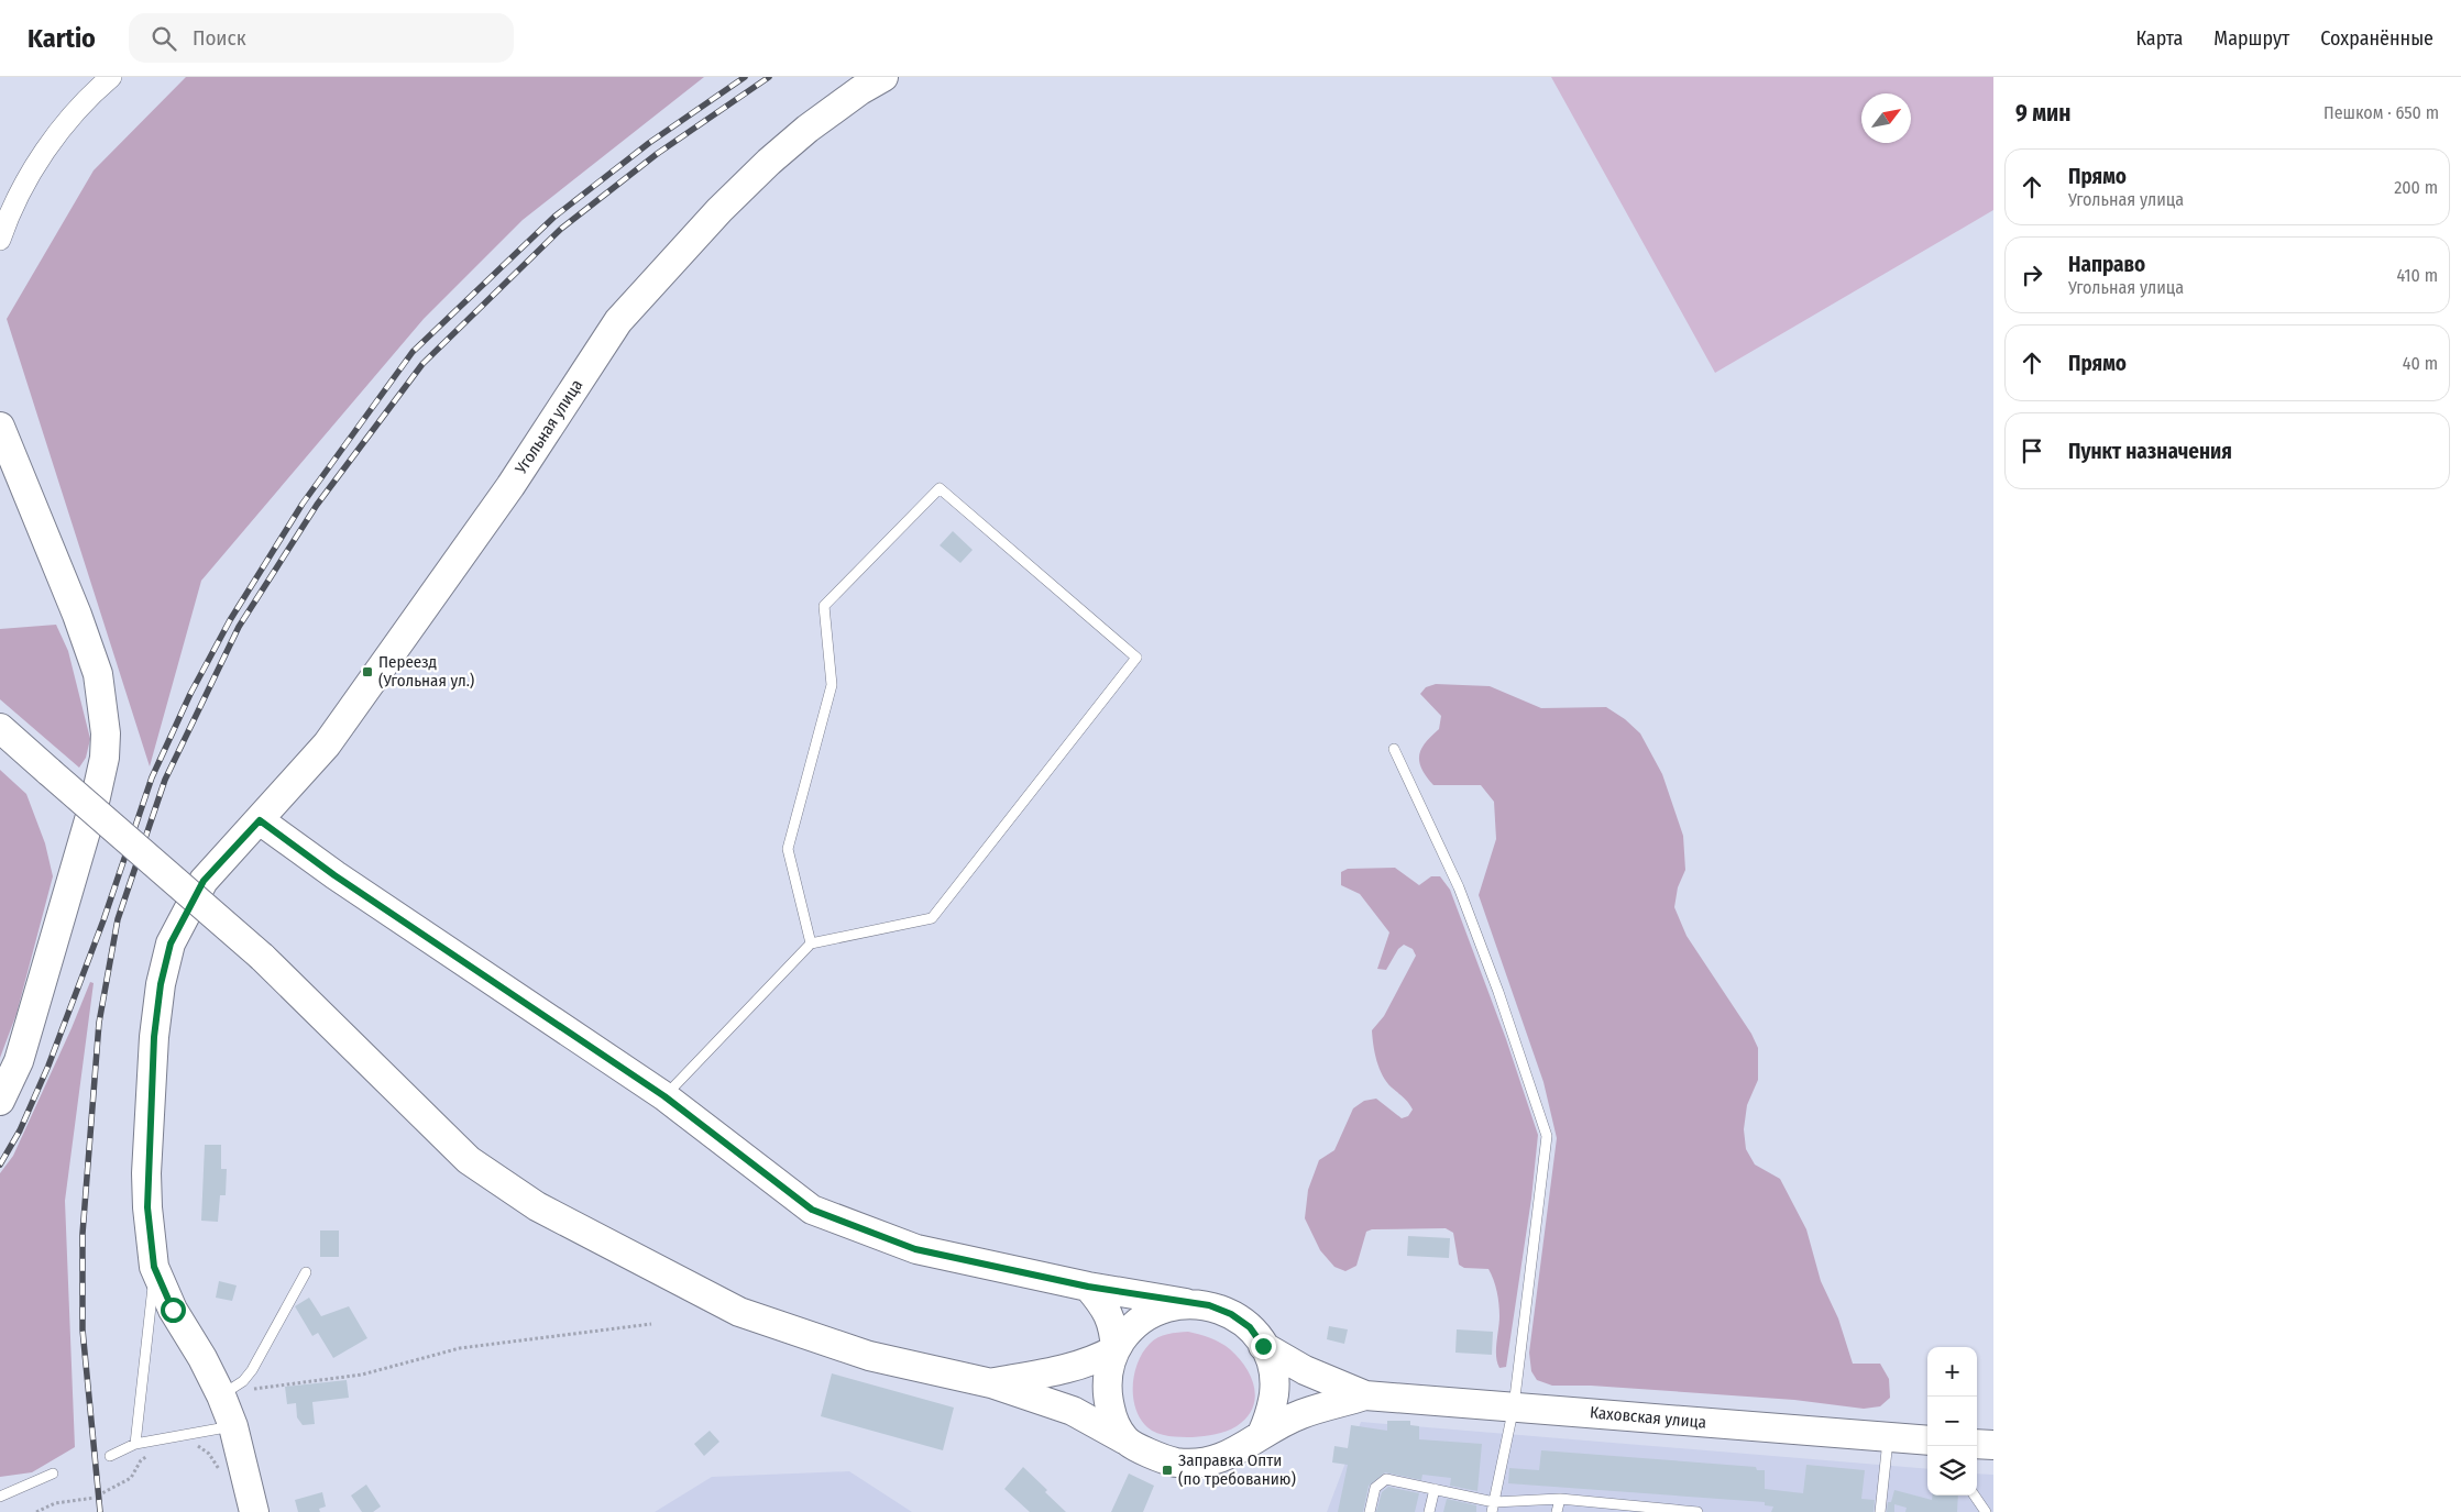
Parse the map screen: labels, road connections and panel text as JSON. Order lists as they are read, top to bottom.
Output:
{
  "streets": {
    "main road": ["Угольная улица", "Каховская улица"]
  },
  "places": {
    "transit": ["Переезд (Угольная ул.)", "Заправка Опти (по требованию)"]
  },
  "north": "top right",
  "page": {
    "header": "Kartio",
    "search": "Поиск",
    "nav": ["Карта", "Маршрут", "Сохранённые"],
    "heading": ["9 мин", "Пешком · 650 m"],
    "list": [
      ["Прямо", "Угольная улица", "200 m"],
      ["Направо", "Угольная улица", "410 m"],
      ["Прямо", "40 m"],
      "Пункт назначения"
    ],
    "map_buttons": ["+", "−"]
  }
}
